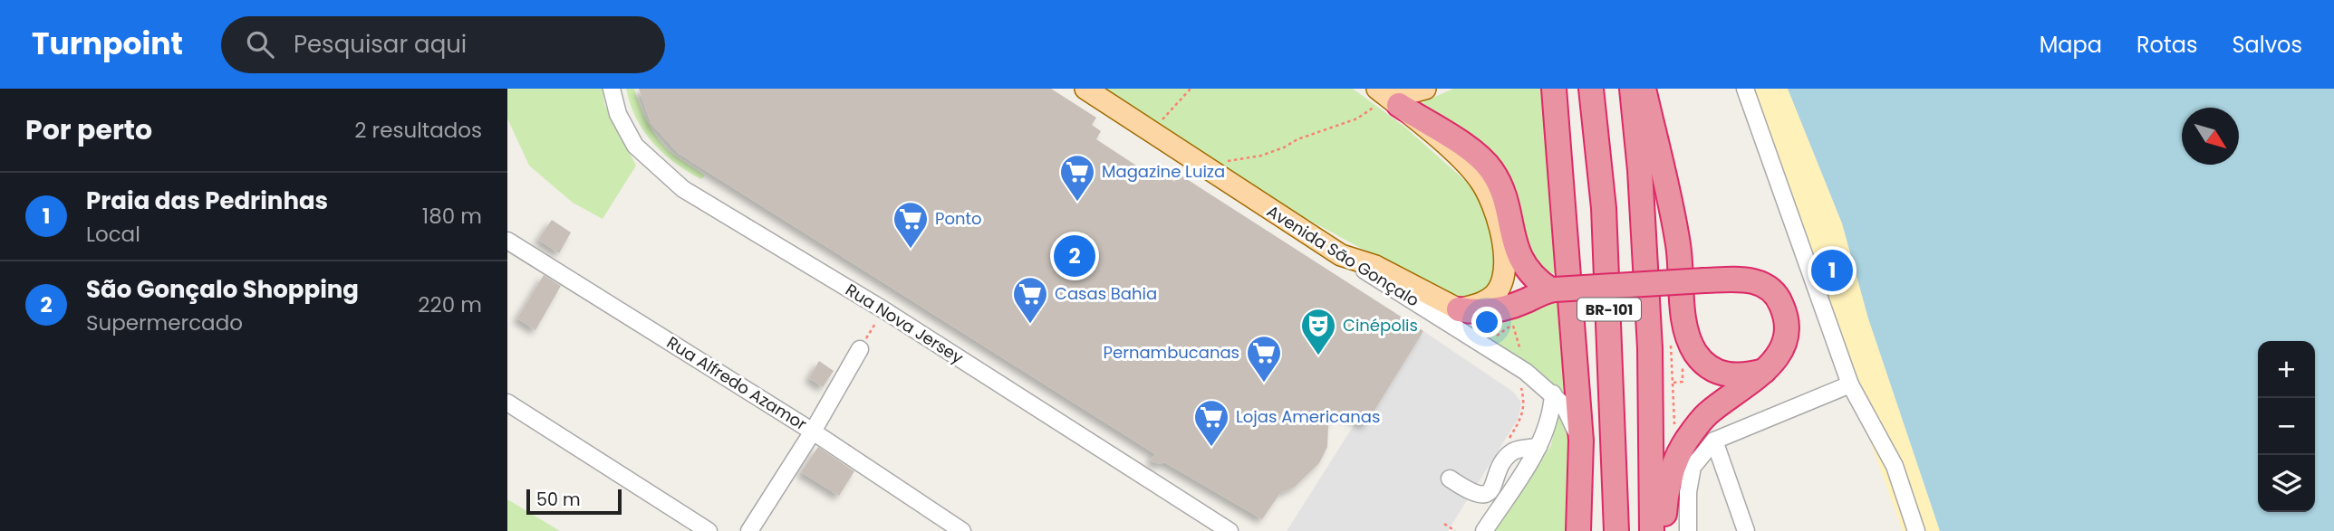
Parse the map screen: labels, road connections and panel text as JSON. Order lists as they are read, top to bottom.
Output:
{
  "streets": {
    "highway": ["BR-101"],
    "main road": ["Avenida São Gonçalo"],
    "street": ["Rua Nova Jersey", "Rua Alfredo Azamor"]
  },
  "places": {
    "supermarket": [
      "Magazine Luiza",
      "Ponto",
      "Casas Bahia",
      "Pernambucanas",
      "Lojas Americanas"
    ],
    "theatre": ["Cinépolis"]
  },
  "scale_bar": "50 m",
  "north": "bottom right",
  "page": {
    "header": "Turnpoint",
    "search": "Pesquisar aqui",
    "nav": ["Mapa", "Rotas", "Salvos"],
    "heading": ["Por perto", "2 resultados"],
    "list": [
      {
        "mark": "1",
        "name": "Praia das Pedrinhas",
        "note": "Local",
        "value": "180 m"
      },
      {
        "mark": "2",
        "name": "São Gonçalo Shopping",
        "note": "Supermercado",
        "value": "220 m"
      }
    ],
    "pins": ["2", "1"],
    "map_buttons": ["+", "−"],
    "scale": "50 m"
  }
}
